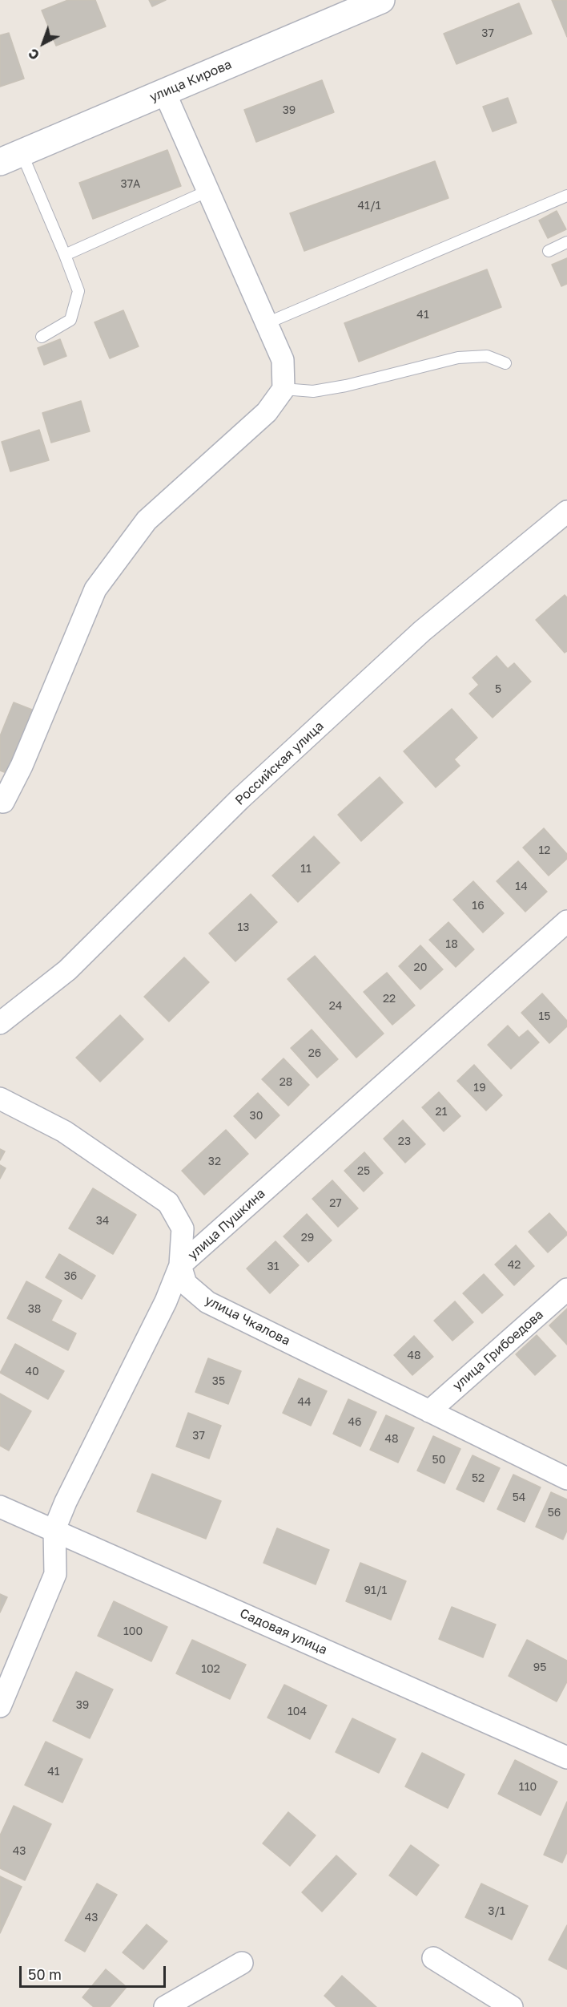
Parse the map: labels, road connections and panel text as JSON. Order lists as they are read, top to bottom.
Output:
{
  "streets": {
    "main road": ["улица Кирова"],
    "street": [
      "Российская улица",
      "улица Пушкина",
      "улица Чкалова",
      "улица Грибоедова",
      "Садовая улица"
    ]
  },
  "crossings": [
    ["улица Пушкина", "улица Чкалова"],
    ["улица Пушкина", "Садовая улица"],
    ["улица Чкалова", "улица Грибоедова"]
  ],
  "house_numbers": [
    "37",
    "39",
    "37A",
    "41/1",
    "41",
    "5",
    "12",
    "11",
    "14",
    "16",
    "13",
    "18",
    "20",
    "22",
    "24",
    "15",
    "26",
    "28",
    "19",
    "21",
    "30",
    "23",
    "32",
    "25",
    "27",
    "34",
    "29",
    "42",
    "31",
    "36",
    "38",
    "48",
    "40",
    "35",
    "44",
    "46",
    "37",
    "48",
    "50",
    "52",
    "54",
    "56",
    "91/1",
    "100",
    "95",
    "102",
    "39",
    "104",
    "41",
    "110",
    "43",
    "3/1",
    "43"
  ],
  "scale_bar": "50 m",
  "north": "bottom left"
}
